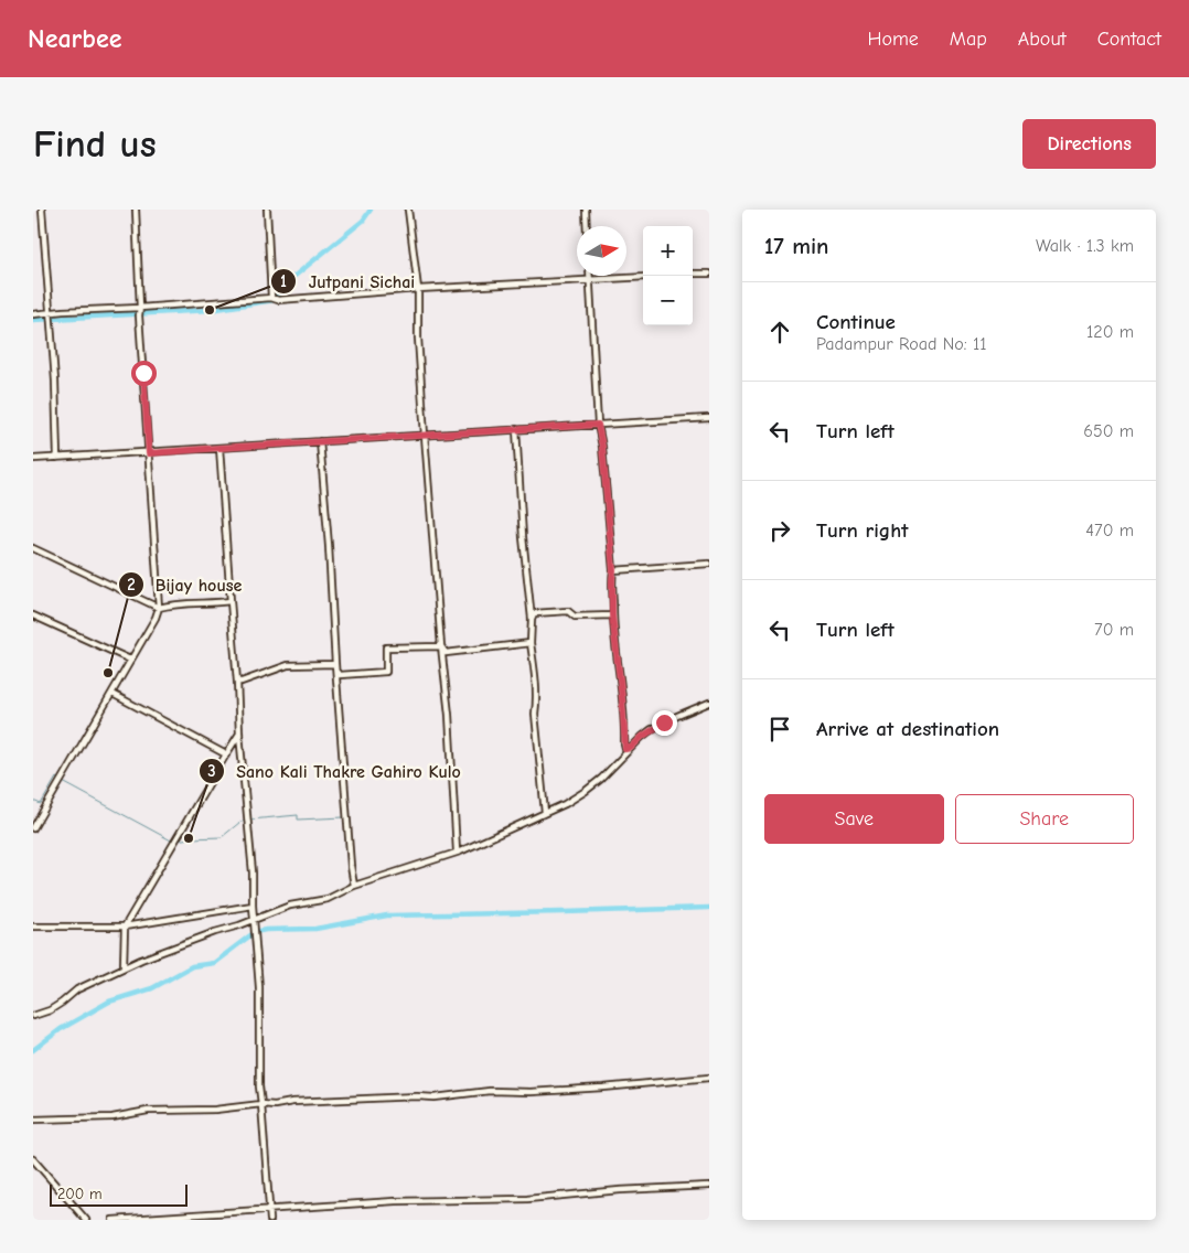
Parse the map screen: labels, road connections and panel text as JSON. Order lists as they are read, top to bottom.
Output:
{
  "places": ["Jutpani Sichai", "Bijay house", "Sano Kali Thakre Gahiro Kulo"],
  "scale_bar": "200 m",
  "north": "right",
  "page": {
    "header": "Nearbee",
    "nav": [
      "Home",
      "Map",
      "About",
      "Contact"
    ],
    "buttons": [
      "Directions",
      ["Save", "Share"]
    ],
    "title": "Find us",
    "heading": ["17 min", "Walk · 1.3 km"],
    "map_buttons": ["+", "−"],
    "list": [
      ["Continue", "Padampur Road No: 11", "120 m"],
      ["Turn left", "650 m"],
      ["Turn right", "470 m"],
      ["Turn left", "70 m"],
      "Arrive at destination"
    ],
    "scale": "200 m"
  }
}
